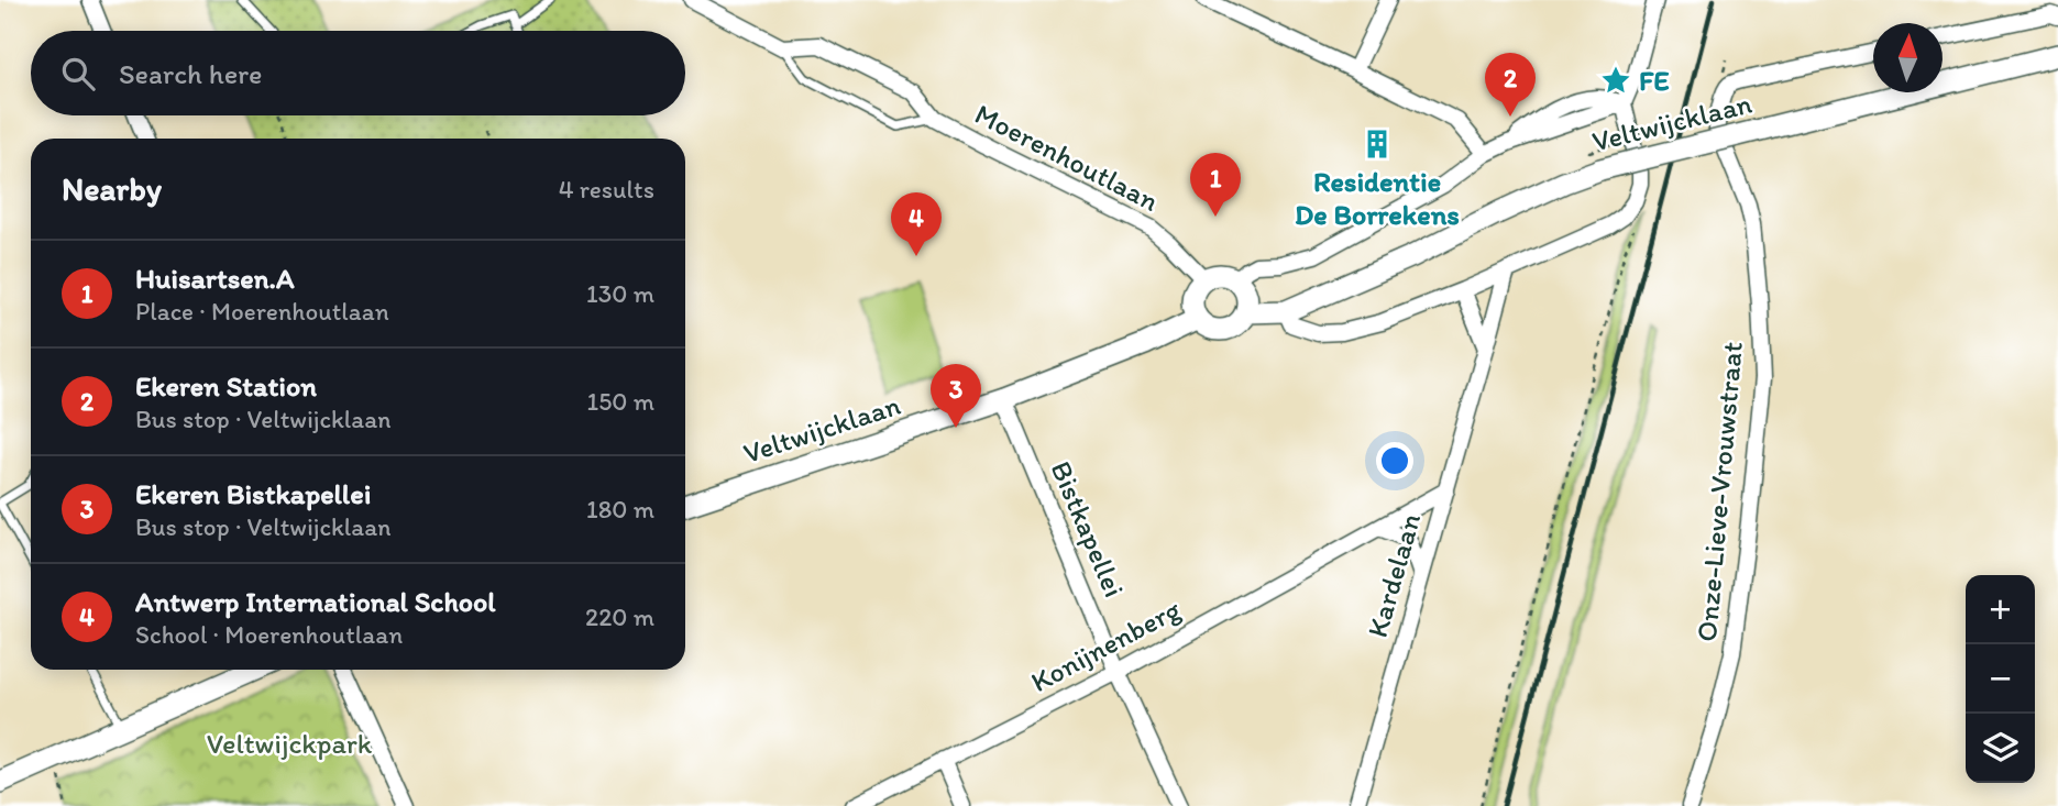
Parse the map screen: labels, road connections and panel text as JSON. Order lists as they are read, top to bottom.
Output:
{
  "streets": {
    "street": [
      "Veltwijcklaan",
      "Moerenhoutlaan",
      "Onze-Lieve-Vrouwstraat",
      "Bistkapellei",
      "Kardelaan",
      "Konijnenberg"
    ]
  },
  "crossings": [
    ["Veltwijcklaan", "Moerenhoutlaan"],
    ["Veltwijcklaan", "Onze-Lieve-Vrouwstraat"],
    ["Veltwijcklaan", "Bistkapellei"],
    ["Bistkapellei", "Konijnenberg"],
    ["Kardelaan", "Konijnenberg"]
  ],
  "parks": ["Veltwijckpark"],
  "places": {
    "place": ["FE"],
    "building": ["Residentie De Borrekens"]
  },
  "north": "top",
  "page": {
    "search": "Search here",
    "pins": [
      "2",
      "1",
      "4",
      "3"
    ],
    "heading": ["Nearby", "4 results"],
    "list": [
      {
        "mark": "1",
        "name": "Huisartsen.A",
        "note": "Place · Moerenhoutlaan",
        "value": "130 m"
      },
      {
        "mark": "2",
        "name": "Ekeren Station",
        "note": "Bus stop · Veltwijcklaan",
        "value": "150 m"
      },
      {
        "mark": "3",
        "name": "Ekeren Bistkapellei",
        "note": "Bus stop · Veltwijcklaan",
        "value": "180 m"
      },
      {
        "mark": "4",
        "name": "Antwerp International School",
        "note": "School · Moerenhoutlaan",
        "value": "220 m"
      }
    ],
    "map_buttons": ["+", "−"]
  }
}
